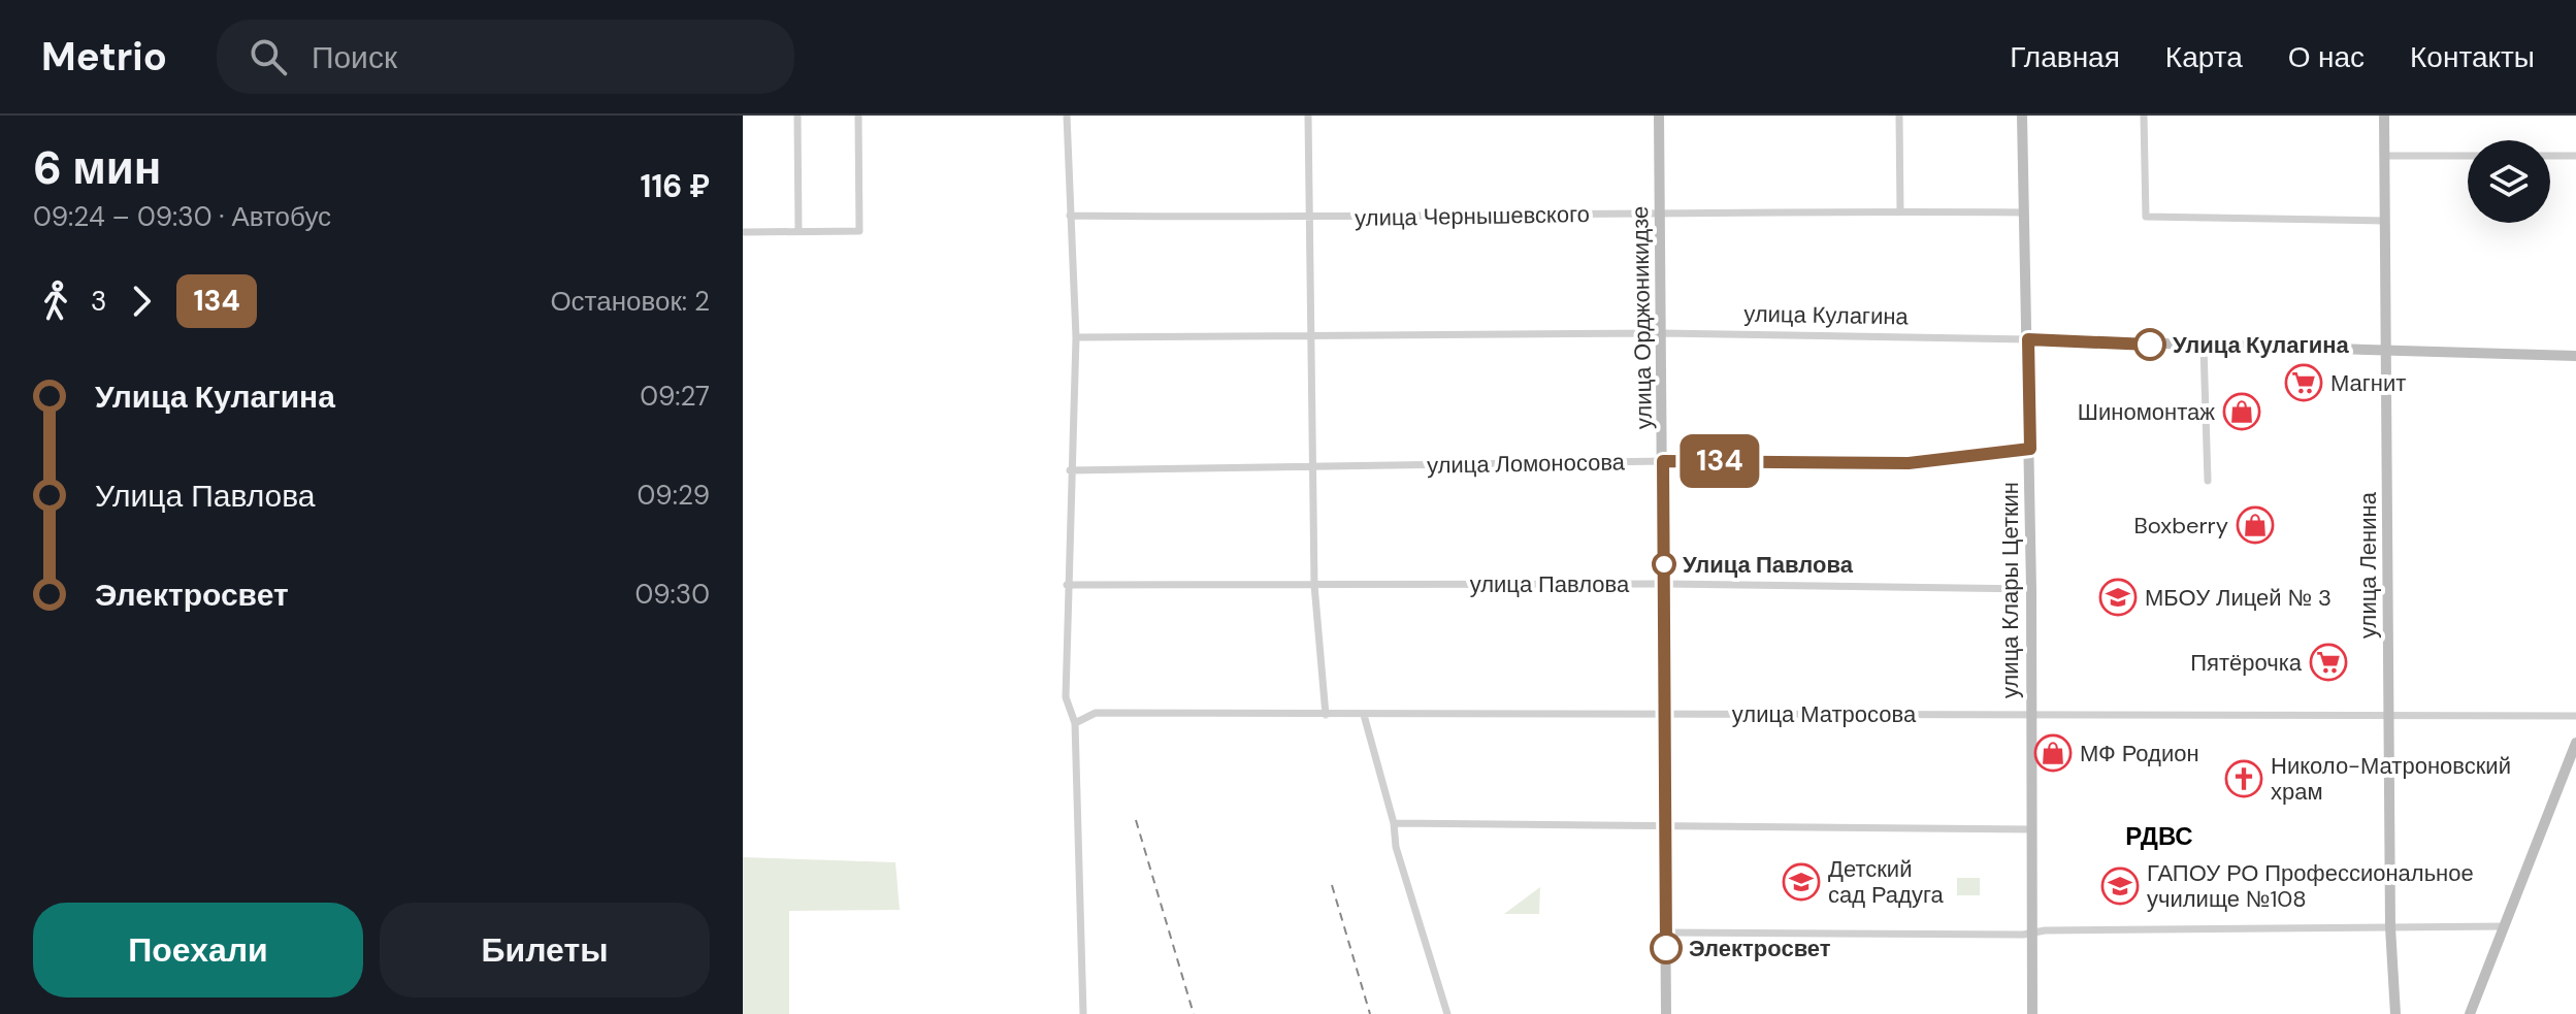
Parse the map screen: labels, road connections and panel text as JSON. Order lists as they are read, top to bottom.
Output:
{
  "streets": {
    "street": [
      "улица Чернышевского",
      "улица Кулагина",
      "улица Орджоникидзе",
      "улица Ломоносова",
      "улица Ленина",
      "улица Павлова",
      "улица Клары Цеткин",
      "улица Матросова"
    ]
  },
  "crossings": [
    ["улица Чернышевского", "улица Орджоникидзе"],
    ["улица Чернышевского", "улица Клары Цеткин"],
    ["улица Кулагина", "улица Орджоникидзе"],
    ["улица Кулагина", "улица Ленина"],
    ["улица Кулагина", "улица Клары Цеткин"],
    ["улица Орджоникидзе", "улица Ломоносова"],
    ["улица Орджоникидзе", "улица Павлова"],
    ["улица Орджоникидзе", "улица Матросова"],
    ["улица Ломоносова", "улица Клары Цеткин"],
    ["улица Ленина", "улица Матросова"],
    ["улица Павлова", "улица Клары Цеткин"],
    ["улица Клары Цеткин", "улица Матросова"]
  ],
  "districts": ["РДВС"],
  "places": {
    "other": ["Улица Кулагина", "Улица Павлова", "Электросвет"],
    "supermarket": ["Магнит", "Пятёрочка"],
    "shop": ["Шиномонтаж", "Boxberry", "МФ Родион"],
    "school or university": ["МБОУ Лицей № 3", "Детский сад Радуга", "ГАПОУ РО Профессиональное училище №108"],
    "church": ["Николо-Матроновский храм"]
  },
  "lines": ["bus line 134"],
  "page": {
    "header": "Metrio",
    "search": "Поиск",
    "nav": [
      "Главная",
      "Карта",
      "О нас",
      "Контакты"
    ],
    "heading": ["6 мин", "09:24 – 09:30 · Автобус", "116 ₽"],
    "on_map": "134",
    "legs": ["3", "134", "Остановок: 2"],
    "list": [
      {
        "name": "Улица Кулагина",
        "value": "09:27"
      },
      {
        "name": "Улица Павлова",
        "value": "09:29"
      },
      {
        "name": "Электросвет",
        "value": "09:30"
      }
    ],
    "buttons": ["Поехали", "Билеты"]
  }
}
